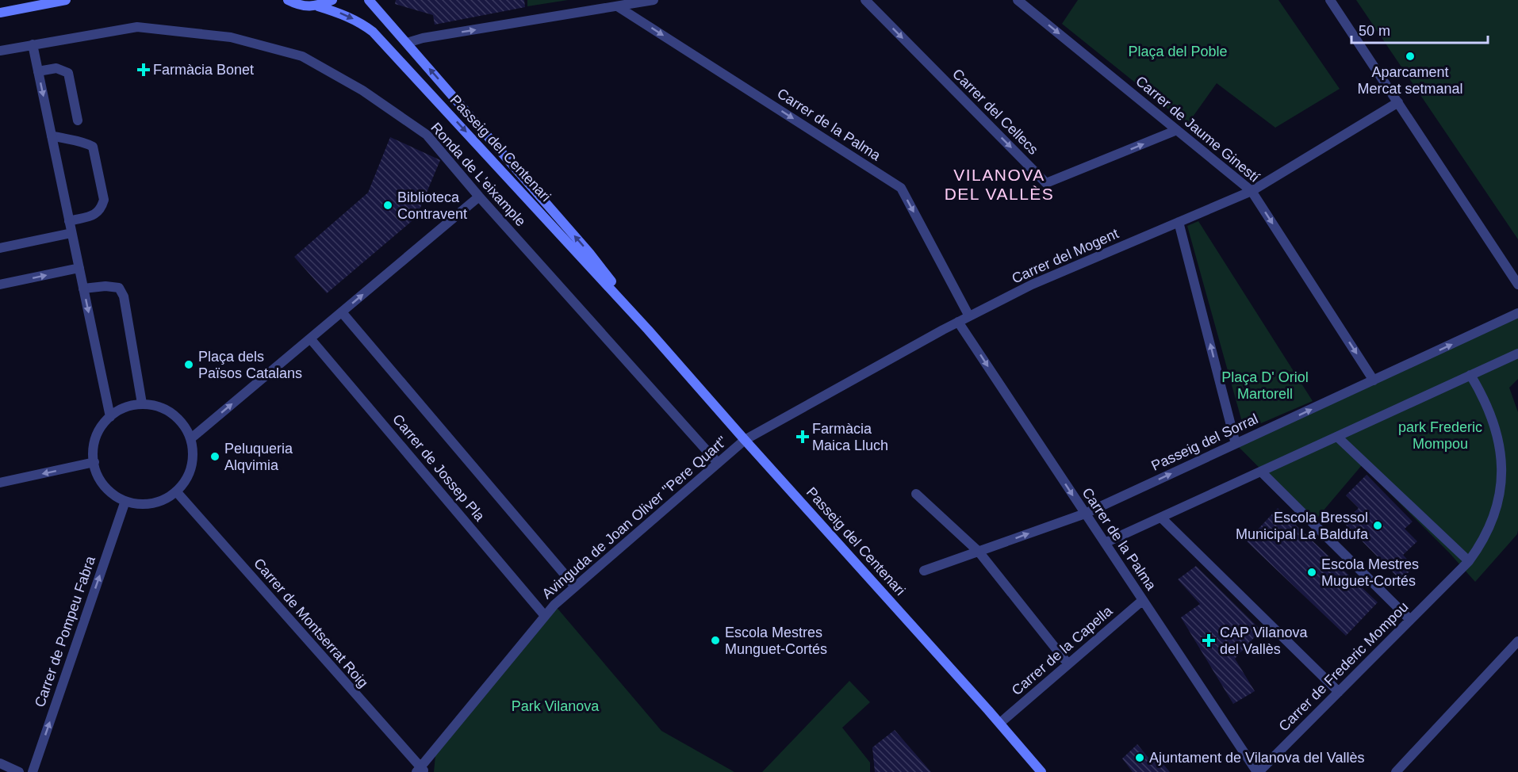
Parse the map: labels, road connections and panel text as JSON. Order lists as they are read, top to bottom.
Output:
{
  "streets": {
    "street": [
      "Carrer del Cellecs",
      "Carrer de la Palma",
      "Carrer de Jaume Ginestí",
      "Passeig del Centenari",
      "Ronda de L'eixample",
      "Carrer del Mogent",
      "Passeig del Sorral",
      "Carrer de Jossep Pla",
      "Avinguda de Joan Oliver \"Pere Quart\"",
      "Carrer de Montserrat Roig",
      "Carrer de Pompeu Fabra",
      "Carrer de la Capella",
      "Carrer de Frederic Mompou"
    ]
  },
  "crossings": [
    ["Carrer del Cellecs", "Carrer de Jaume Ginestí"],
    ["Carrer de la Palma", "Carrer del Mogent"],
    ["Carrer de la Palma", "Passeig del Sorral"],
    ["Carrer de la Palma", "Carrer de la Capella"],
    ["Carrer de la Palma", "Carrer de Frederic Mompou"],
    ["Carrer de Jaume Ginestí", "Carrer del Mogent"],
    ["Carrer de Jaume Ginestí", "Passeig del Sorral"],
    ["Passeig del Centenari", "Carrer del Mogent"],
    ["Passeig del Centenari", "Avinguda de Joan Oliver \"Pere Quart\""],
    ["Passeig del Centenari", "Carrer de la Capella"],
    ["Ronda de L'eixample", "Avinguda de Joan Oliver \"Pere Quart\""],
    ["Carrer del Mogent", "Avinguda de Joan Oliver \"Pere Quart\""],
    ["Carrer de Jossep Pla", "Avinguda de Joan Oliver \"Pere Quart\""],
    ["Avinguda de Joan Oliver \"Pere Quart\"", "Carrer de Montserrat Roig"],
    ["Carrer de Montserrat Roig", "Carrer de Pompeu Fabra"]
  ],
  "one_way": [
    "Carrer del Cellecs",
    "Carrer de la Palma",
    "Carrer de Jaume Ginestí",
    "Carrer de Pompeu Fabra"
  ],
  "districts": ["VILANOVA DEL VALLÈS"],
  "parks": [
    "Plaça del Poble",
    "Plaça D' Oriol Martorell",
    "park Frederic Mompou",
    "Park Vilanova"
  ],
  "places": {
    "other": [
      "Aparcament Mercat setmanal",
      "Biblioteca Contravent",
      "Plaça dels Països Catalans",
      "Peluqueria Alqvimia",
      "Escola Bressol Municipal La Baldufa",
      "Escola Mestres Muguet-Cortés",
      "Escola Mestres Munguet-Cortés",
      "Ajuntament de Vilanova del Vallès"
    ],
    "health": ["Farmàcia Bonet", "Farmàcia Maica Lluch", "CAP Vilanova del Vallès"]
  },
  "scale_bar": "50 m"
}
